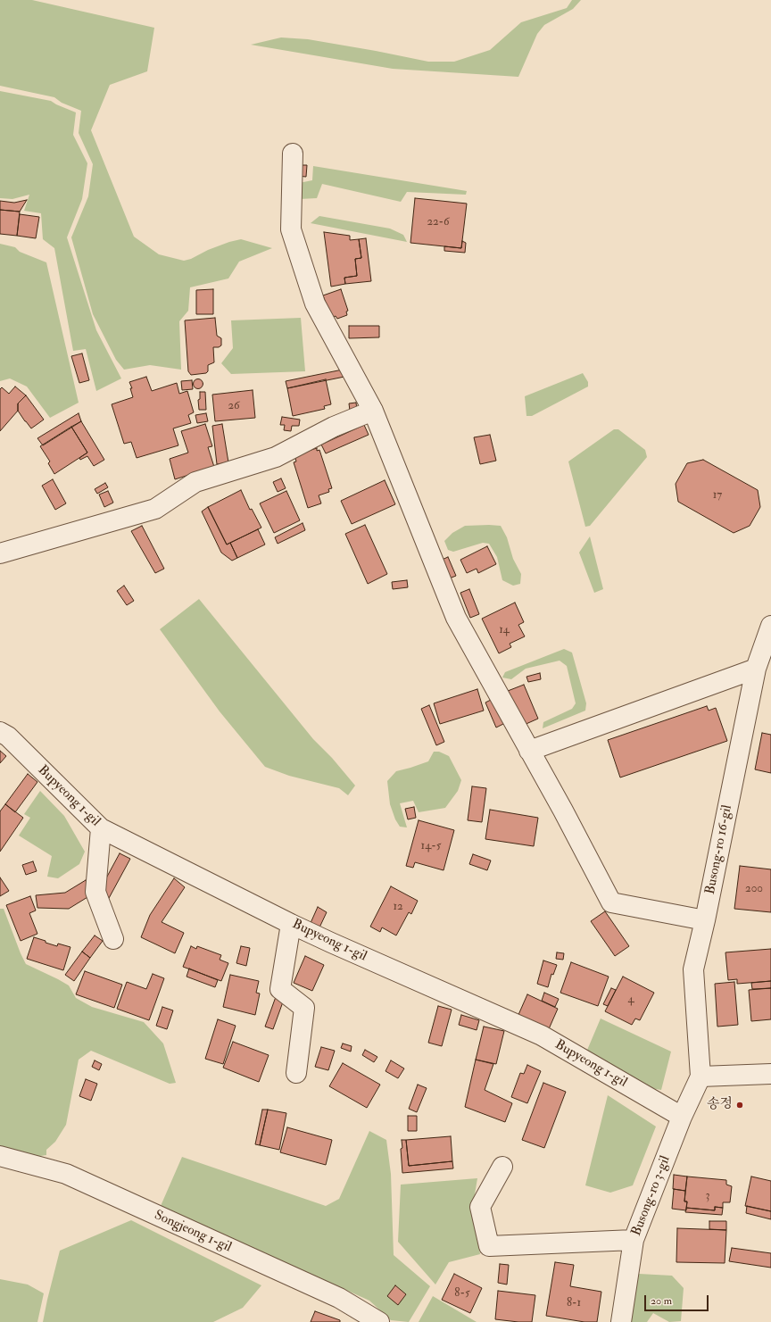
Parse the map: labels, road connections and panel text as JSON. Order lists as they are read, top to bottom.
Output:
{
  "streets": {
    "street": [
      "Bupyeong 1-gil",
      "Busong-ro 16-gil",
      "Busong-ro 3-gil",
      "Songjeong 1-gil"
    ]
  },
  "crossings": [
    ["Bupyeong 1-gil", "Busong-ro 3-gil"],
    ["Busong-ro 16-gil", "Busong-ro 3-gil"]
  ],
  "places": ["송정"],
  "house_numbers": [
    "22-6",
    "26",
    "17",
    "14",
    "14-5",
    "200",
    "12",
    "4",
    "3",
    "8-5",
    "8-1"
  ],
  "scale_bar": "20 m"
}
